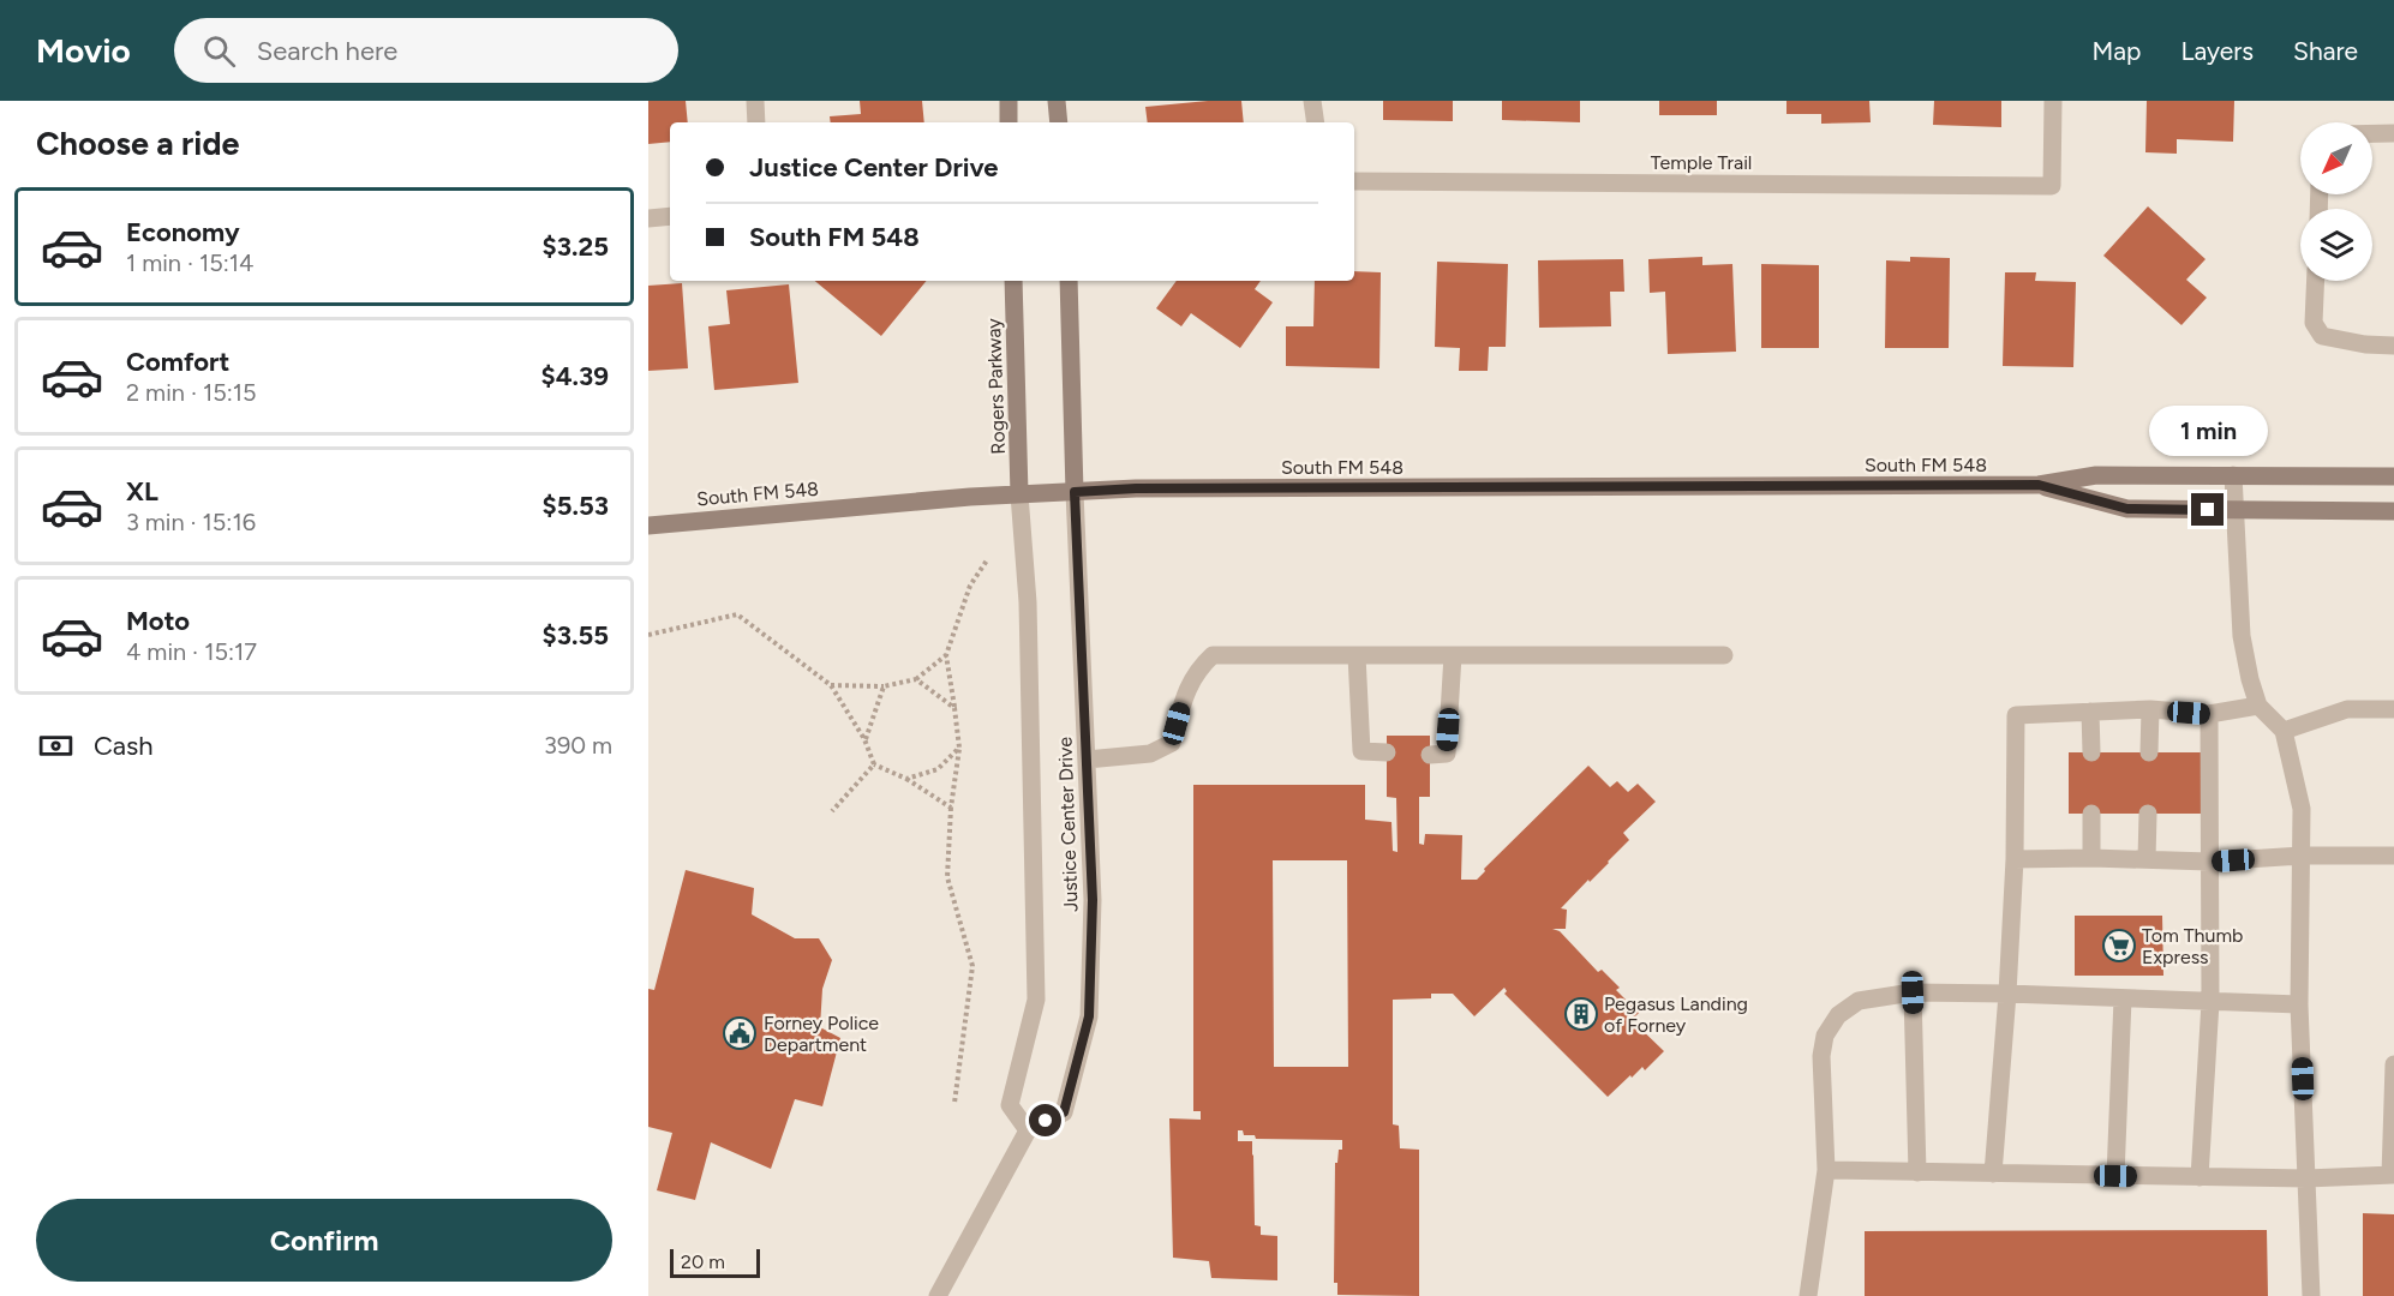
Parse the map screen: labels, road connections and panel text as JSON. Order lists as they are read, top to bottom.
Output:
{
  "streets": {
    "main road": ["Rogers Parkway", "South FM 548"],
    "street": ["Temple Trail", "Justice Center Drive"]
  },
  "crossings": [
    ["Rogers Parkway", "South FM 548"],
    ["Rogers Parkway", "Justice Center Drive"],
    ["South FM 548", "Justice Center Drive"]
  ],
  "places": {
    "supermarket": ["Tom Thumb Express"],
    "building": ["Pegasus Landing of Forney"],
    "public building": ["Forney Police Department"]
  },
  "scale_bar": "20 m",
  "north": "bottom left",
  "page": {
    "header": "Movio",
    "search": "Search here",
    "nav": ["Map", "Layers", "Share"],
    "heading": "Choose a ride",
    "banner": ["Justice Center Drive", "South FM 548"],
    "list": [
      {
        "name": "Economy",
        "note": "1 min · 15:14",
        "value": "$3.25"
      },
      {
        "name": "Comfort",
        "note": "2 min · 15:15",
        "value": "$4.39"
      },
      {
        "name": "XL",
        "note": "3 min · 15:16",
        "value": "$5.53"
      },
      {
        "name": "Moto",
        "note": "4 min · 15:17",
        "value": "$3.55"
      }
    ],
    "bubble": "1 min",
    "pay": ["Cash", "390 m"],
    "buttons": "Confirm",
    "scale": "20 m"
  }
}
